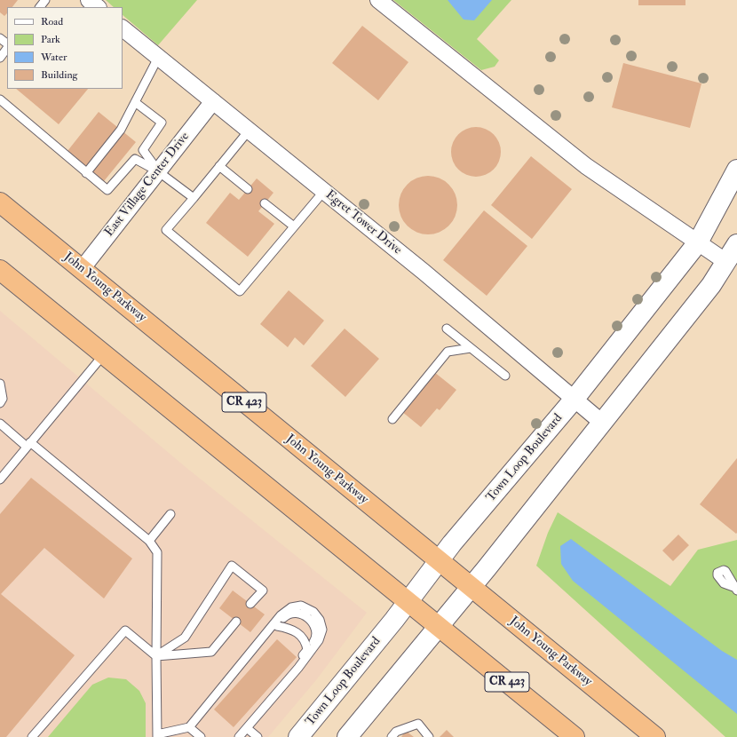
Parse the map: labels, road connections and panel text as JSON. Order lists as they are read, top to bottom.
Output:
{
  "streets": {
    "highway": ["John Young Parkway", "CR 423"],
    "street": ["East Village Center Drive", "Egret Tower Drive", "Town Loop Boulevard"]
  },
  "crossings": [
    ["East Village Center Drive", "Egret Tower Drive"],
    ["East Village Center Drive", "John Young Parkway"],
    ["Egret Tower Drive", "Town Loop Boulevard"],
    ["John Young Parkway", "Town Loop Boulevard"],
    ["CR 423", "Town Loop Boulevard"]
  ],
  "legend": [
    "Road",
    "Park",
    "Water",
    "Building"
  ]
}
